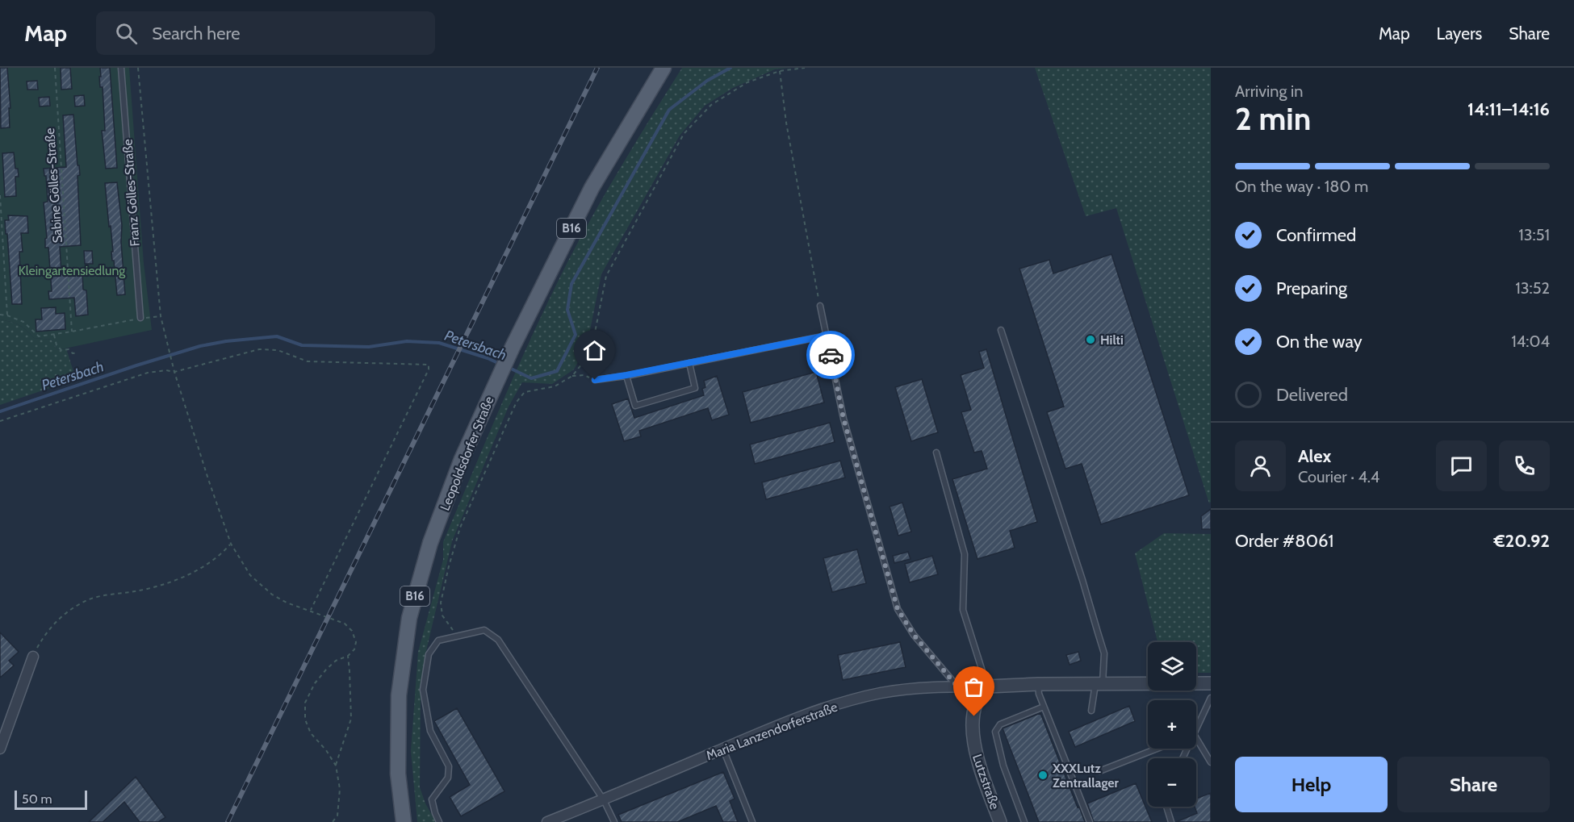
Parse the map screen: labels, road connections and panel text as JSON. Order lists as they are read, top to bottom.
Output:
{
  "streets": {
    "main road": ["B16", "Leopoldsdorfer Straße"],
    "street": ["Maria Lanzendorferstraße", "Lutzstraße"],
    "lane": ["Franz Gölles-Straße"],
    "path": ["Sabine Gölles-Straße"]
  },
  "crossings": [
    ["Maria Lanzendorferstraße", "Lutzstraße"]
  ],
  "water": ["Petersbach"],
  "parks": ["Kleingartensiedlung"],
  "places": ["Hilti", "XXXLutz Zentrallager"],
  "scale_bar": "50 m",
  "page": {
    "header": "Map",
    "search": "Search here",
    "nav": ["Map", "Layers", "Share"],
    "heading": ["2 min", "Arriving in", "14:11–14:16"],
    "panel": [
      "Alex",
      "Courier · 4.4",
      "Order #8061",
      "€20.92"
    ],
    "bar": "On the way · 180 m",
    "list": [
      ["Confirmed", "13:51"],
      ["Preparing", "13:52"],
      ["On the way", "14:04"],
      "Delivered"
    ],
    "map_buttons": ["+", "−"],
    "buttons": ["Help", "Share"],
    "scale": "50 m"
  }
}
